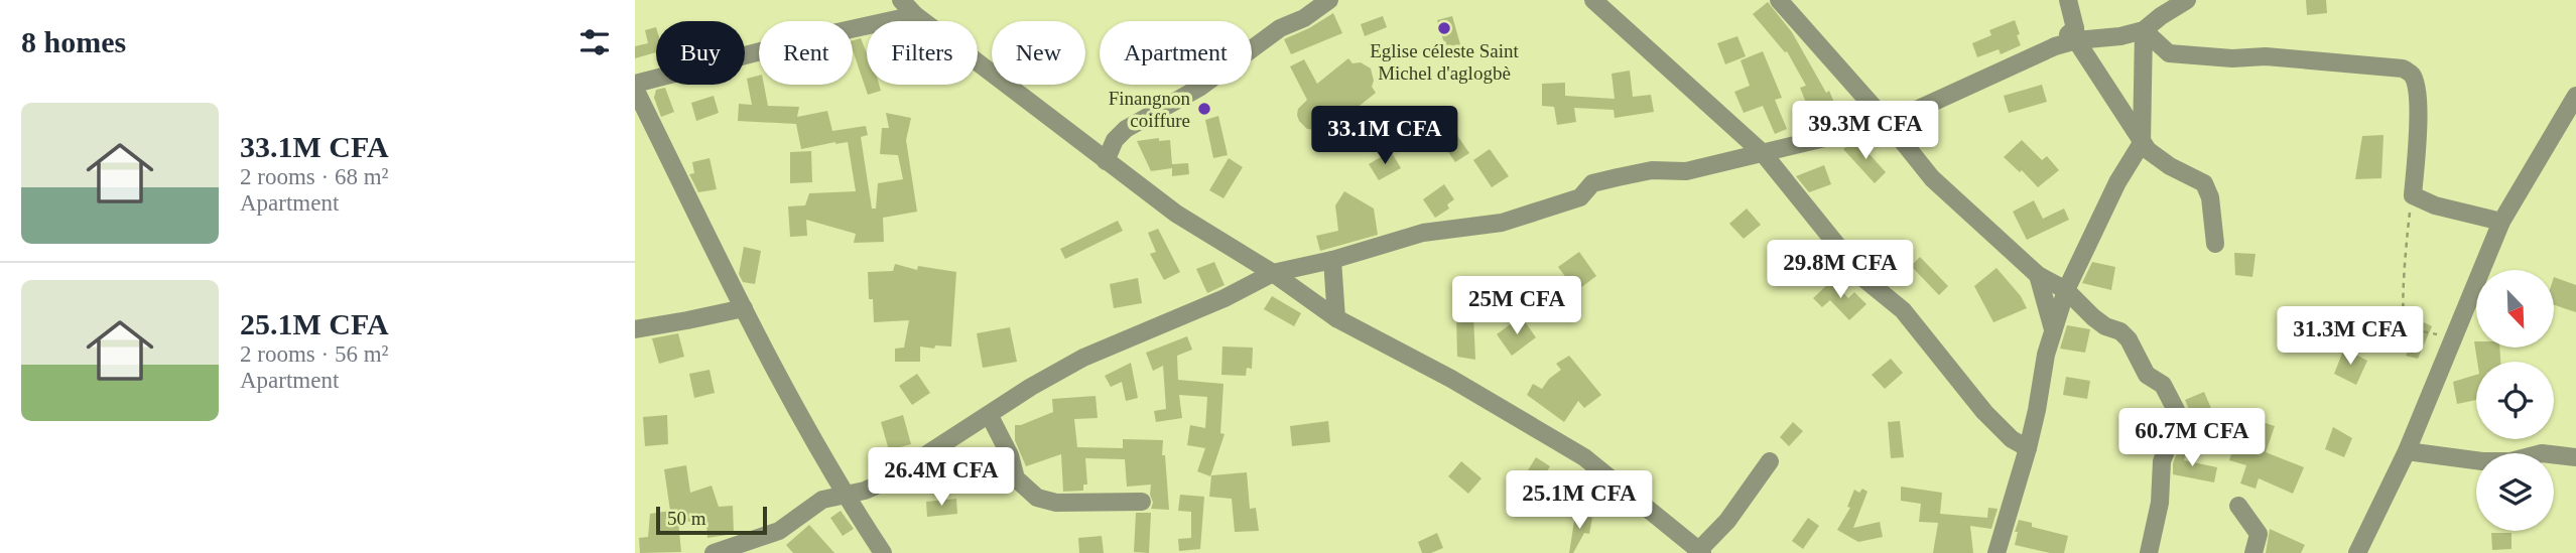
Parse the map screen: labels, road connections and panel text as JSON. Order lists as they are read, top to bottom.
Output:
{
  "places": ["Eglise céleste Saint Michel d'aglogbè", "Finangnon coiffure"],
  "scale_bar": "50 m",
  "north": "bottom right",
  "page": {
    "heading": "8 homes",
    "chip": [
      "Buy",
      "Rent",
      "Filters",
      "New",
      "Apartment"
    ],
    "list": [
      {
        "name": "33.1M CFA",
        "note": "2 rooms · 68 m² · Apartment"
      },
      {
        "name": "25.1M CFA",
        "note": "2 rooms · 56 m² · Apartment"
      }
    ],
    "price": [
      "39.3M CFA",
      "33.1M CFA",
      "29.8M CFA",
      "25M CFA",
      "31.3M CFA",
      "60.7M CFA",
      "26.4M CFA",
      "25.1M CFA"
    ],
    "scale": "50 m"
  }
}
